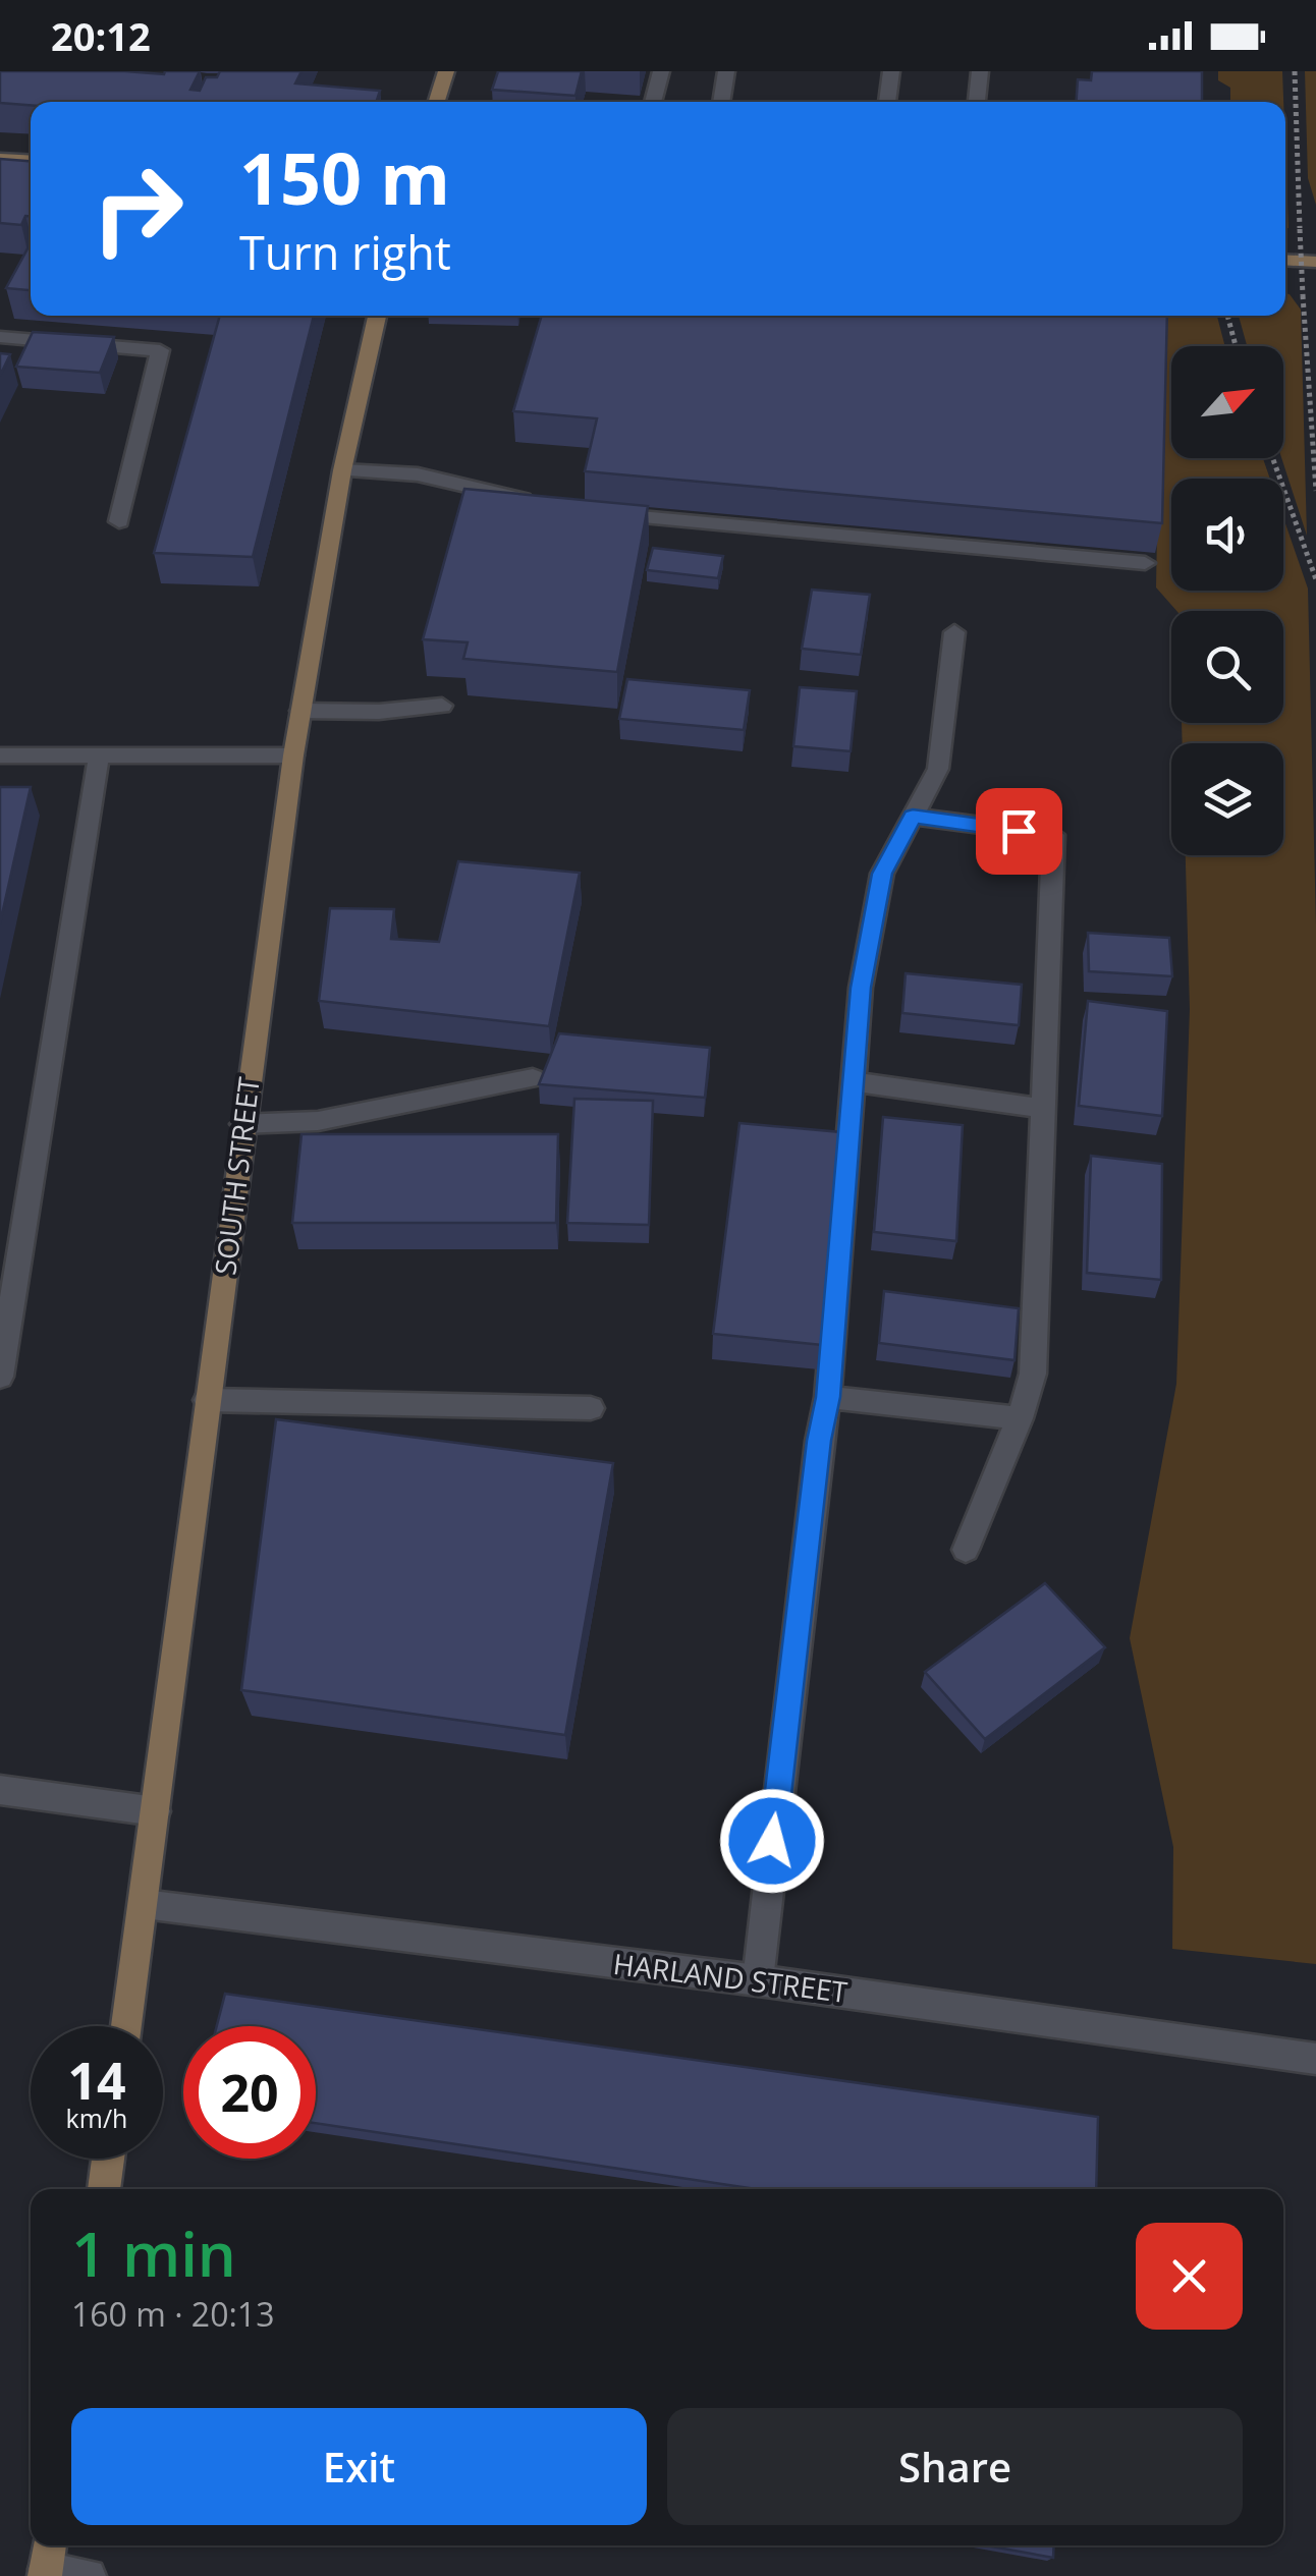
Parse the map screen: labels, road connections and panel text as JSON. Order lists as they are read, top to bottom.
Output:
{
  "streets": {
    "street": ["SOUTH STREET", "HARLAND STREET"]
  },
  "crossings": [
    ["SOUTH STREET", "HARLAND STREET"]
  ],
  "north": "top right",
  "page": {
    "status": "20:12",
    "turn": ["150 m", "Turn right"],
    "speed": "14 km/h",
    "limit": "20",
    "heading": ["1 min", "160 m · 20:13"],
    "buttons": ["Exit", "Share"]
  }
}
